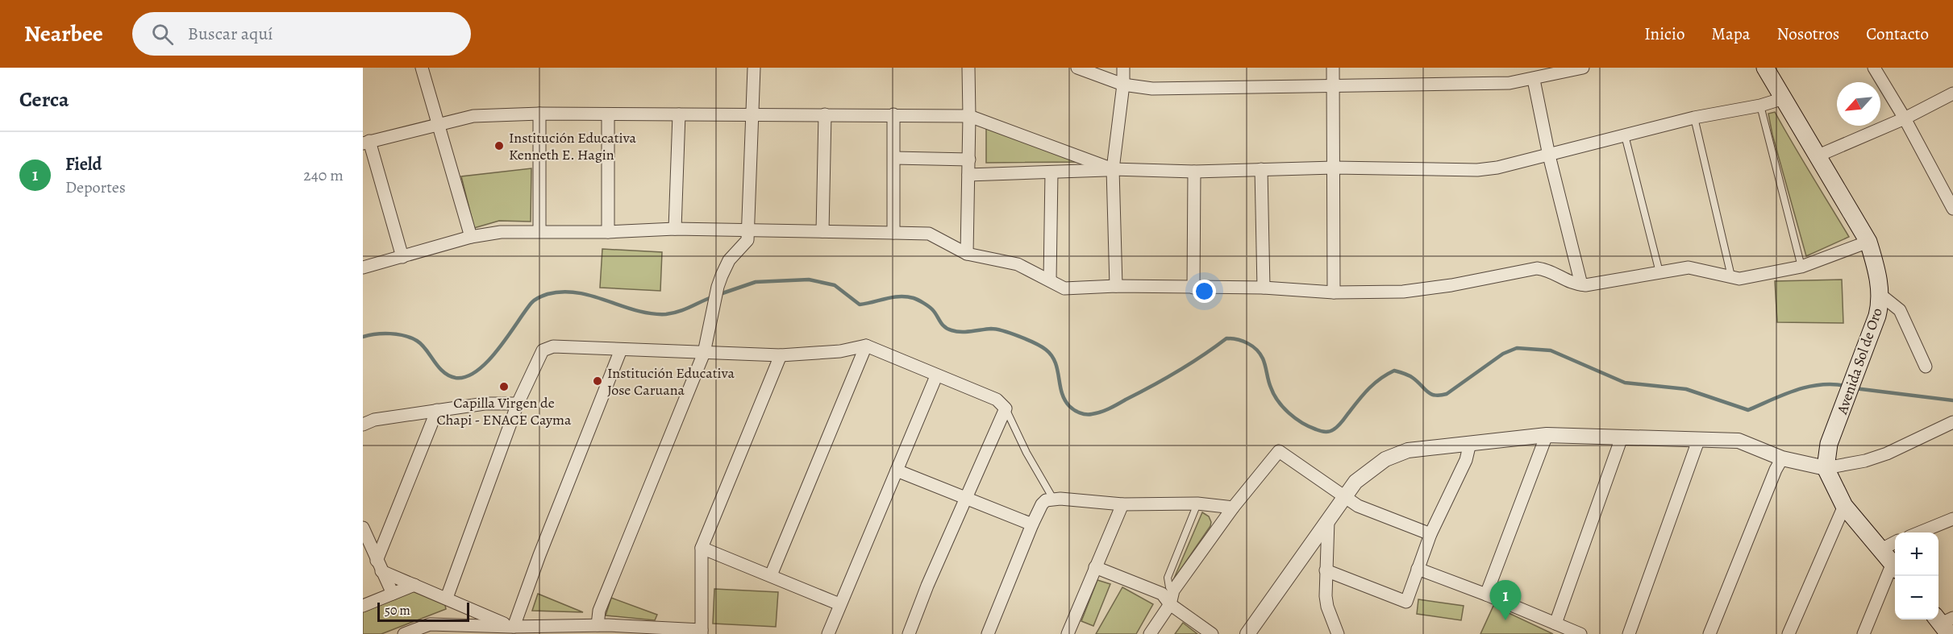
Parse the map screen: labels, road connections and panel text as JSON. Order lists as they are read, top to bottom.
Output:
{
  "streets": {
    "main road": ["Avenida Sol de Oro"]
  },
  "places": ["Institución Educativa Kenneth E. Hagin", "Institución Educativa Jose Caruana", "Capilla Virgen de Chapi - ENACE Cayma"],
  "scale_bar": "50 m",
  "north": "bottom left",
  "page": {
    "header": "Nearbee",
    "search": "Buscar aquí",
    "nav": [
      "Inicio",
      "Mapa",
      "Nosotros",
      "Contacto"
    ],
    "heading": "Cerca",
    "list": [
      {
        "mark": "1",
        "name": "Field",
        "note": "Deportes",
        "value": "240 m"
      }
    ],
    "map_buttons": ["+", "−"],
    "pins": "1",
    "scale": "50 m"
  }
}
